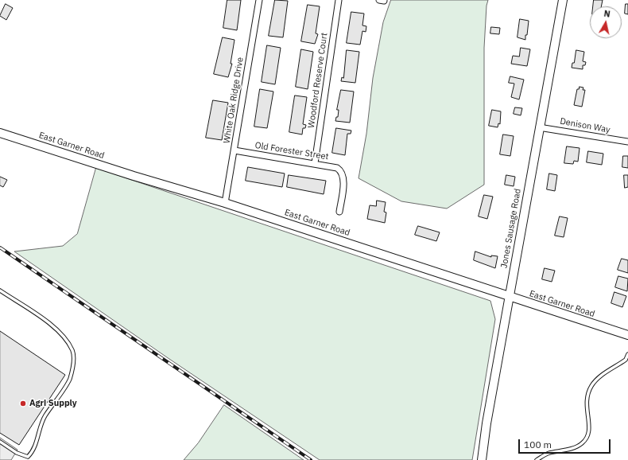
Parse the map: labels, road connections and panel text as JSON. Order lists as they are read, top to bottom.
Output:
{
  "streets": {
    "main road": ["East Garner Road", "Jones Sausage Road"],
    "street": [
      "Woodford Reserve Court",
      "White Oak Ridge Drive",
      "Denison Way",
      "Old Forester Street"
    ]
  },
  "crossings": [
    ["Woodford Reserve Court", "Old Forester Street"],
    ["White Oak Ridge Drive", "East Garner Road"],
    ["White Oak Ridge Drive", "Old Forester Street"],
    ["Denison Way", "Jones Sausage Road"],
    ["East Garner Road", "Jones Sausage Road"]
  ],
  "places": ["Agri Supply"],
  "scale_bar": "100 m",
  "north": "top"
}
